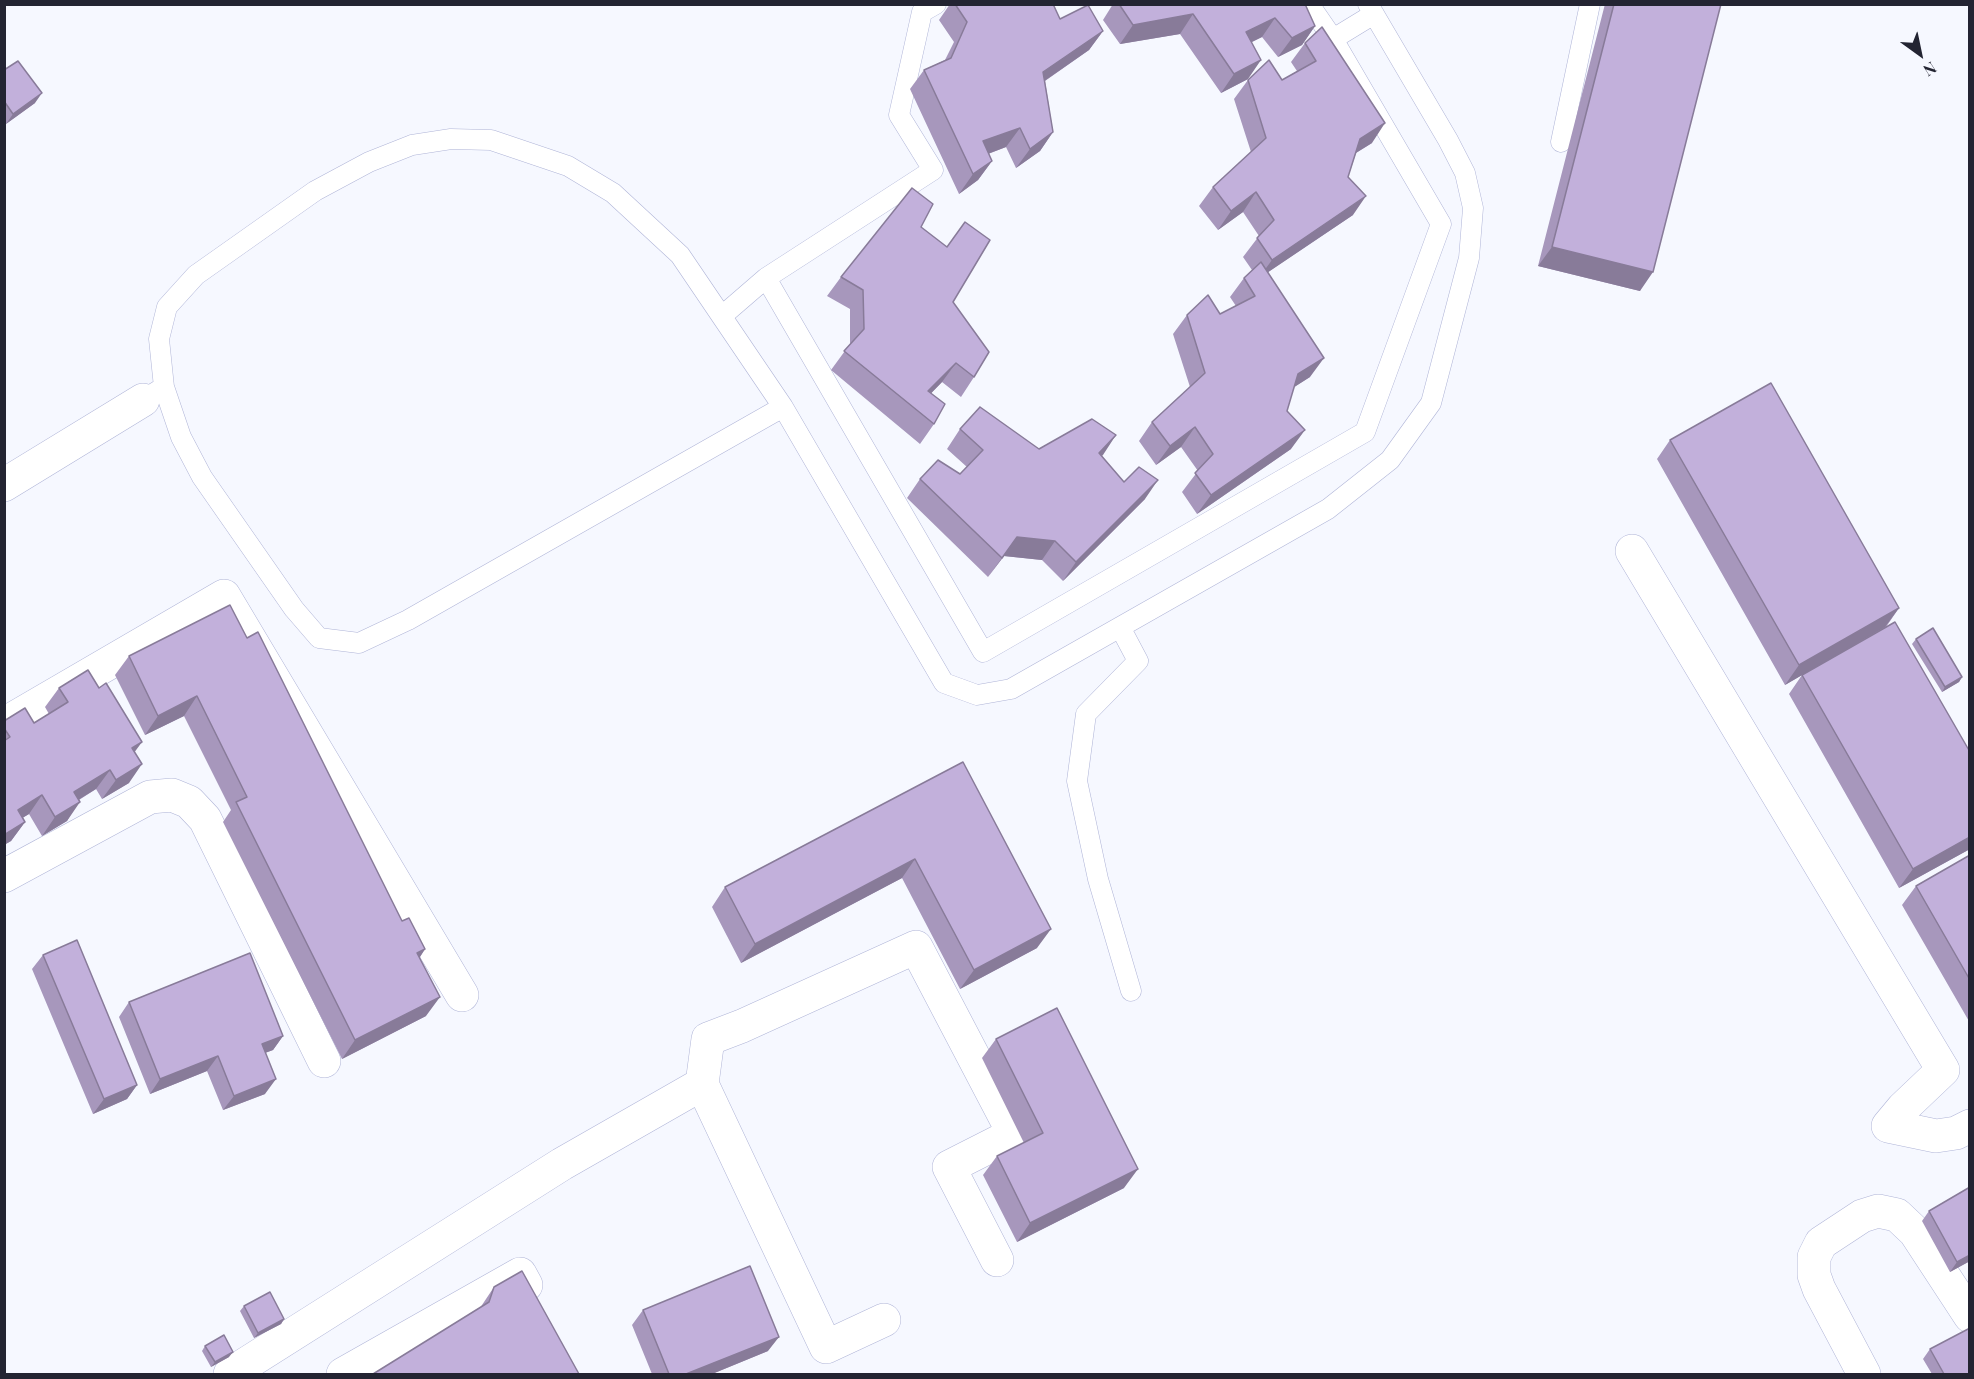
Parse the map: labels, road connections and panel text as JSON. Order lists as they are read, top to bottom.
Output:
{
  "north": "bottom right"
}
